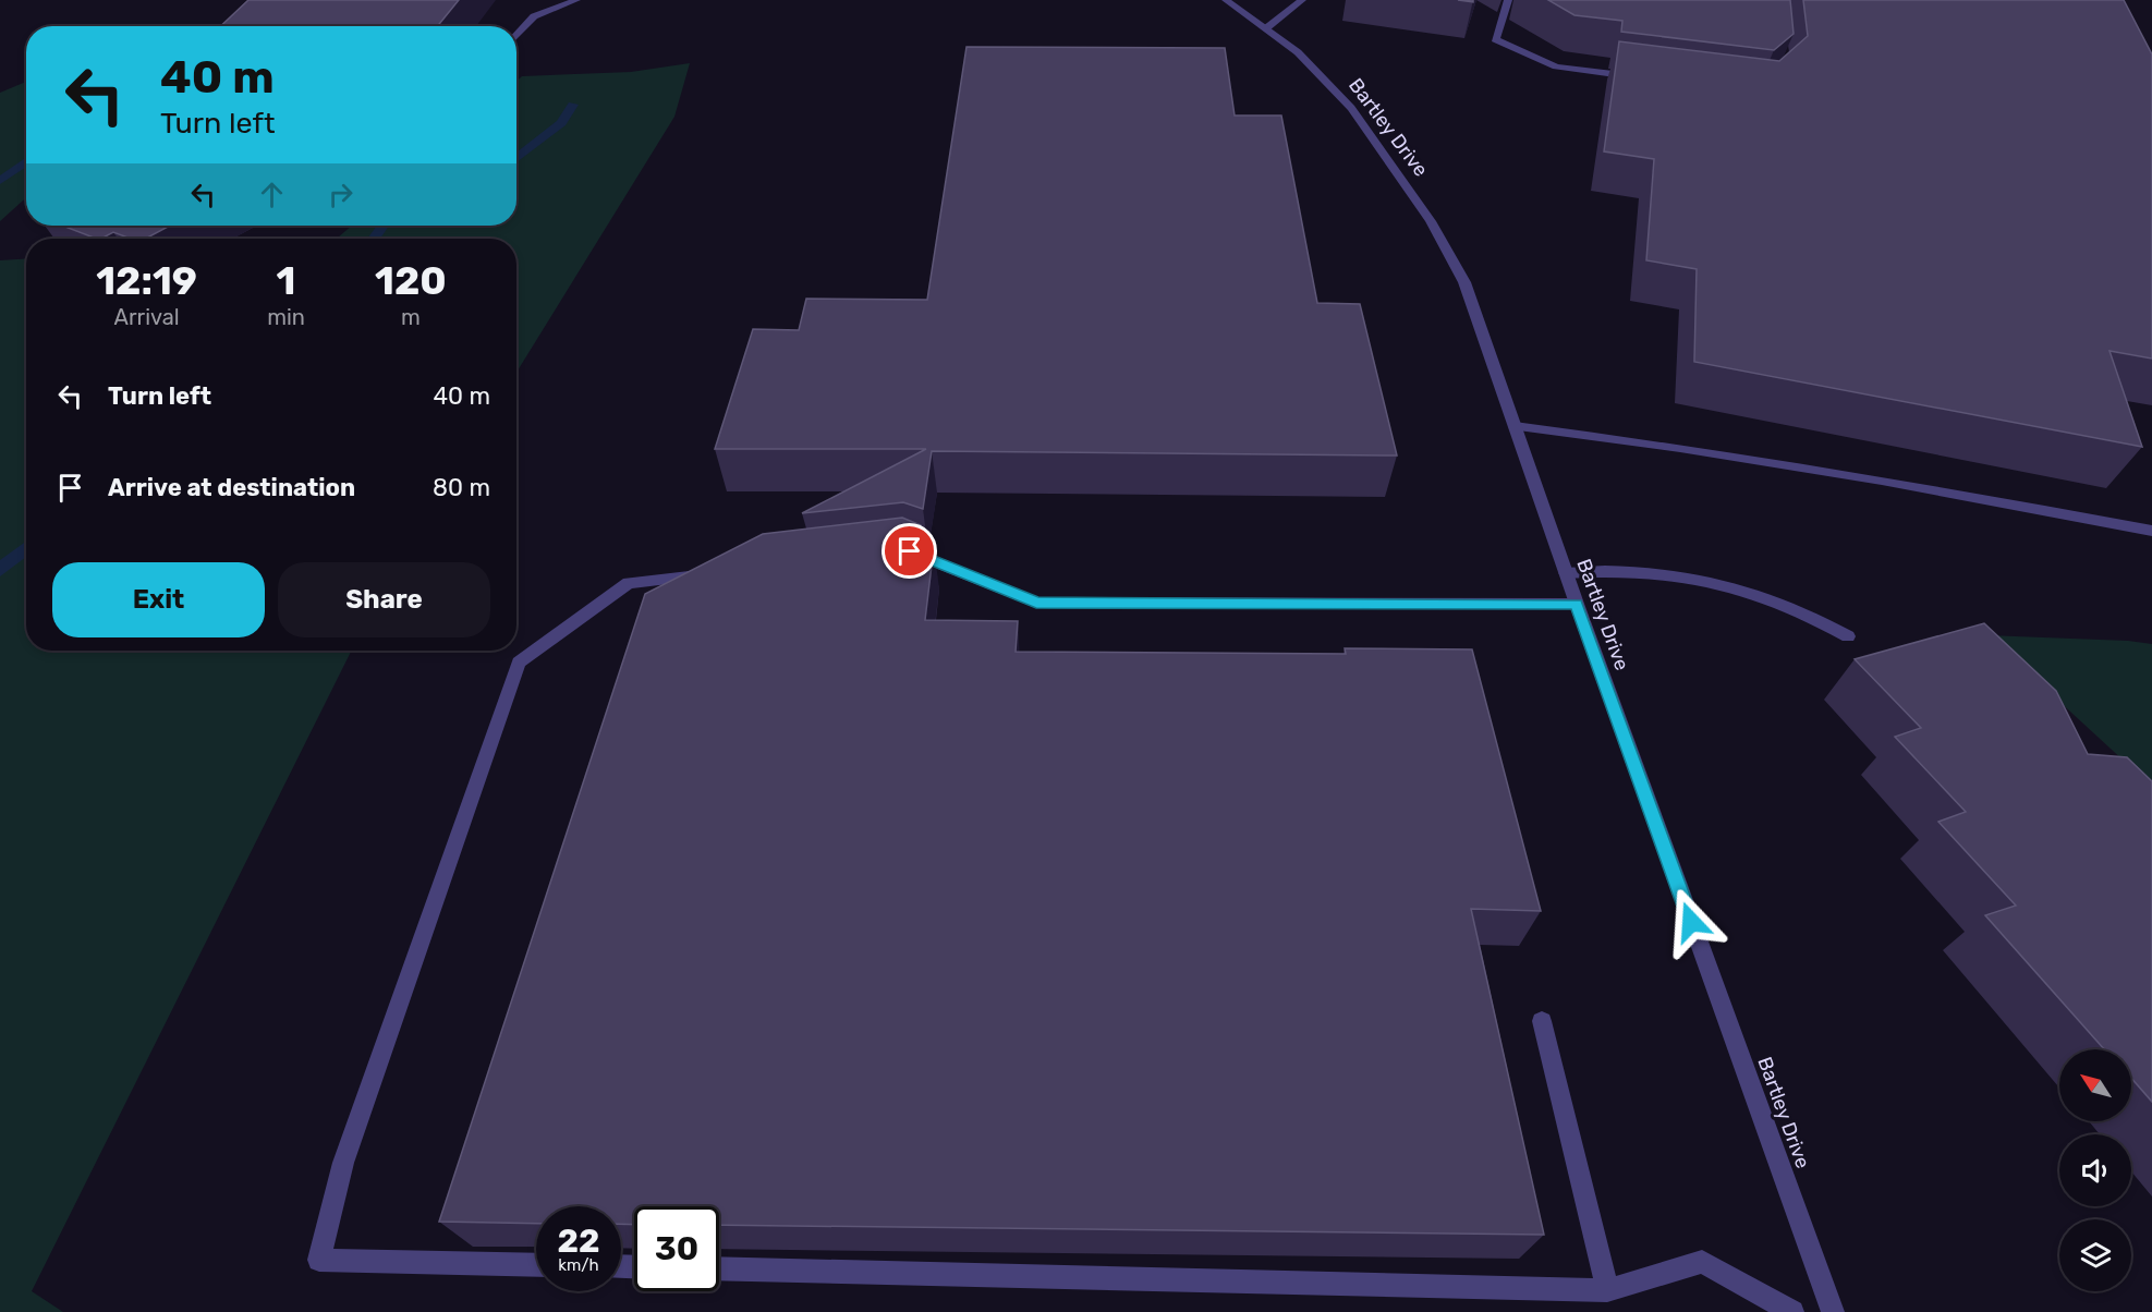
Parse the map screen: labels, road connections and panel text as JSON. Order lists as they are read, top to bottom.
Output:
{
  "streets": {
    "street": ["Bartley Drive"]
  },
  "north": "top left",
  "page": {
    "turn": ["40 m", "Turn left"],
    "eta": [
      "12:19",
      "Arrival",
      "1",
      "min",
      "120",
      "m"
    ],
    "list": [
      {
        "name": "Turn left",
        "value": "40 m"
      },
      {
        "name": "Arrive at destination",
        "value": "80 m"
      }
    ],
    "buttons": ["Exit", "Share"],
    "speed": "22 km/h",
    "limit": "30"
  }
}
